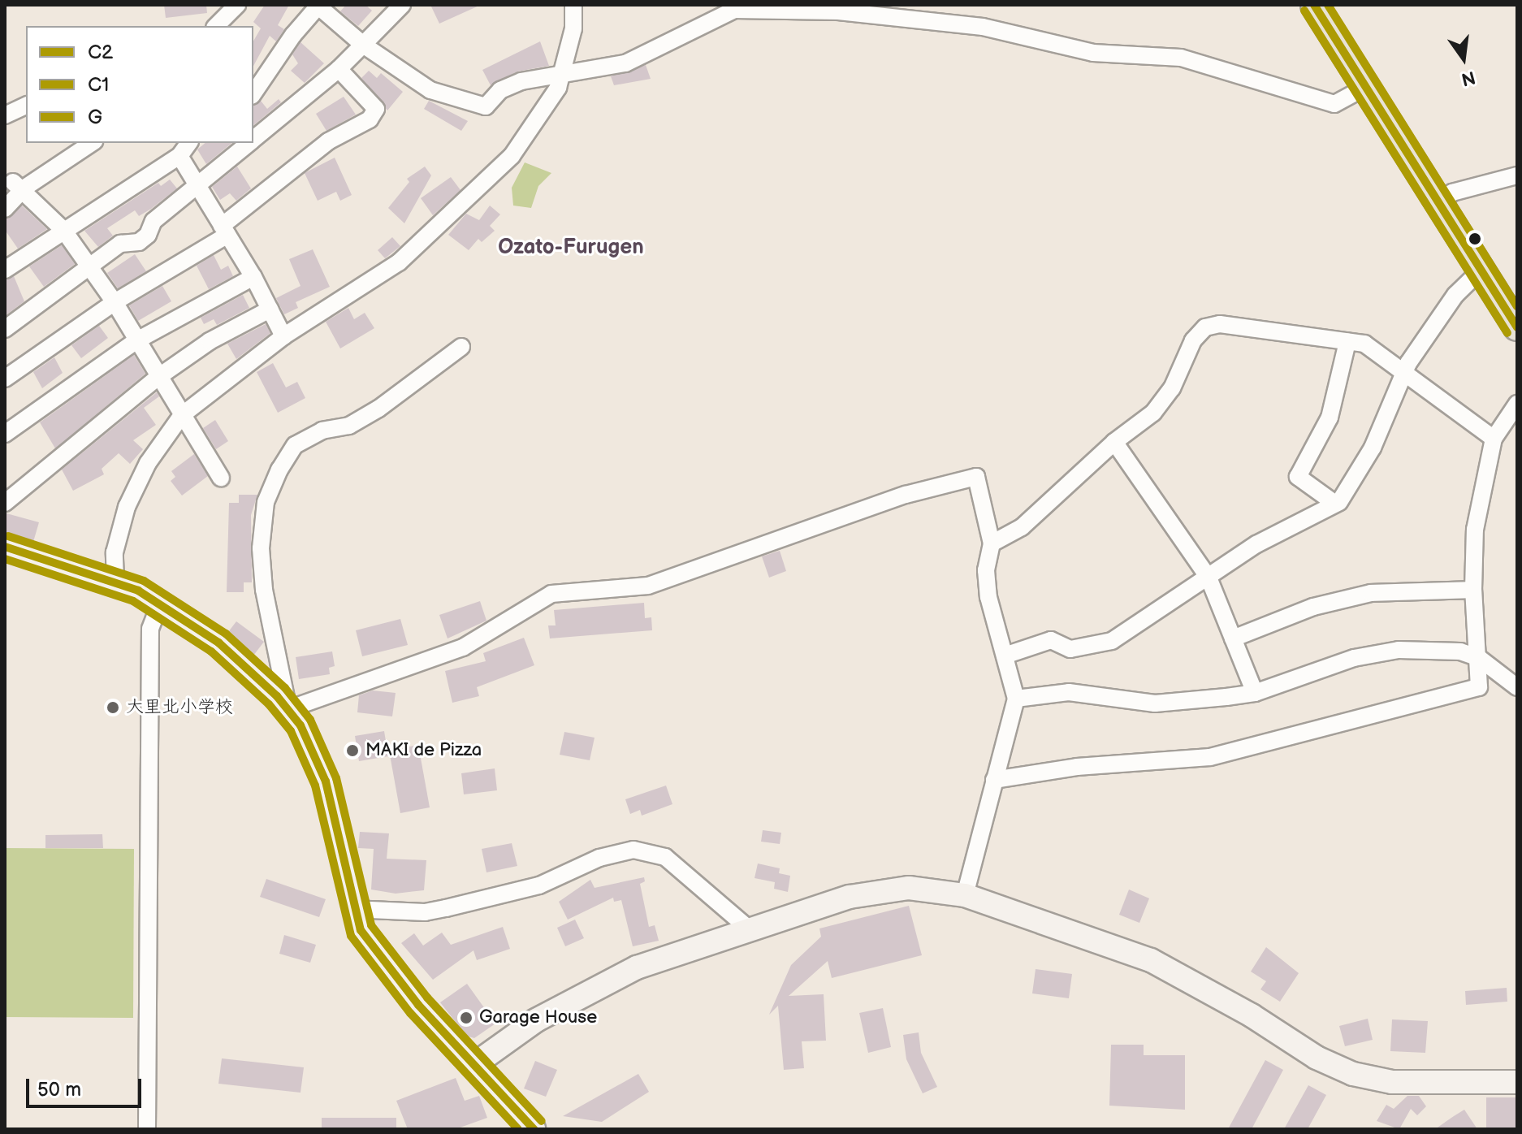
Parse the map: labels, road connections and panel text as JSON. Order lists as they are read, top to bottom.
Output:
{
  "districts": ["Ozato-Furugen"],
  "places": ["大里北小学校", "MAKI de Pizza", "Garage House"],
  "lines": ["transit line C2", "transit line G", "transit line C1"],
  "legend": ["C2", "C1", "G"],
  "scale_bar": "50 m",
  "north": "bottom"
}
